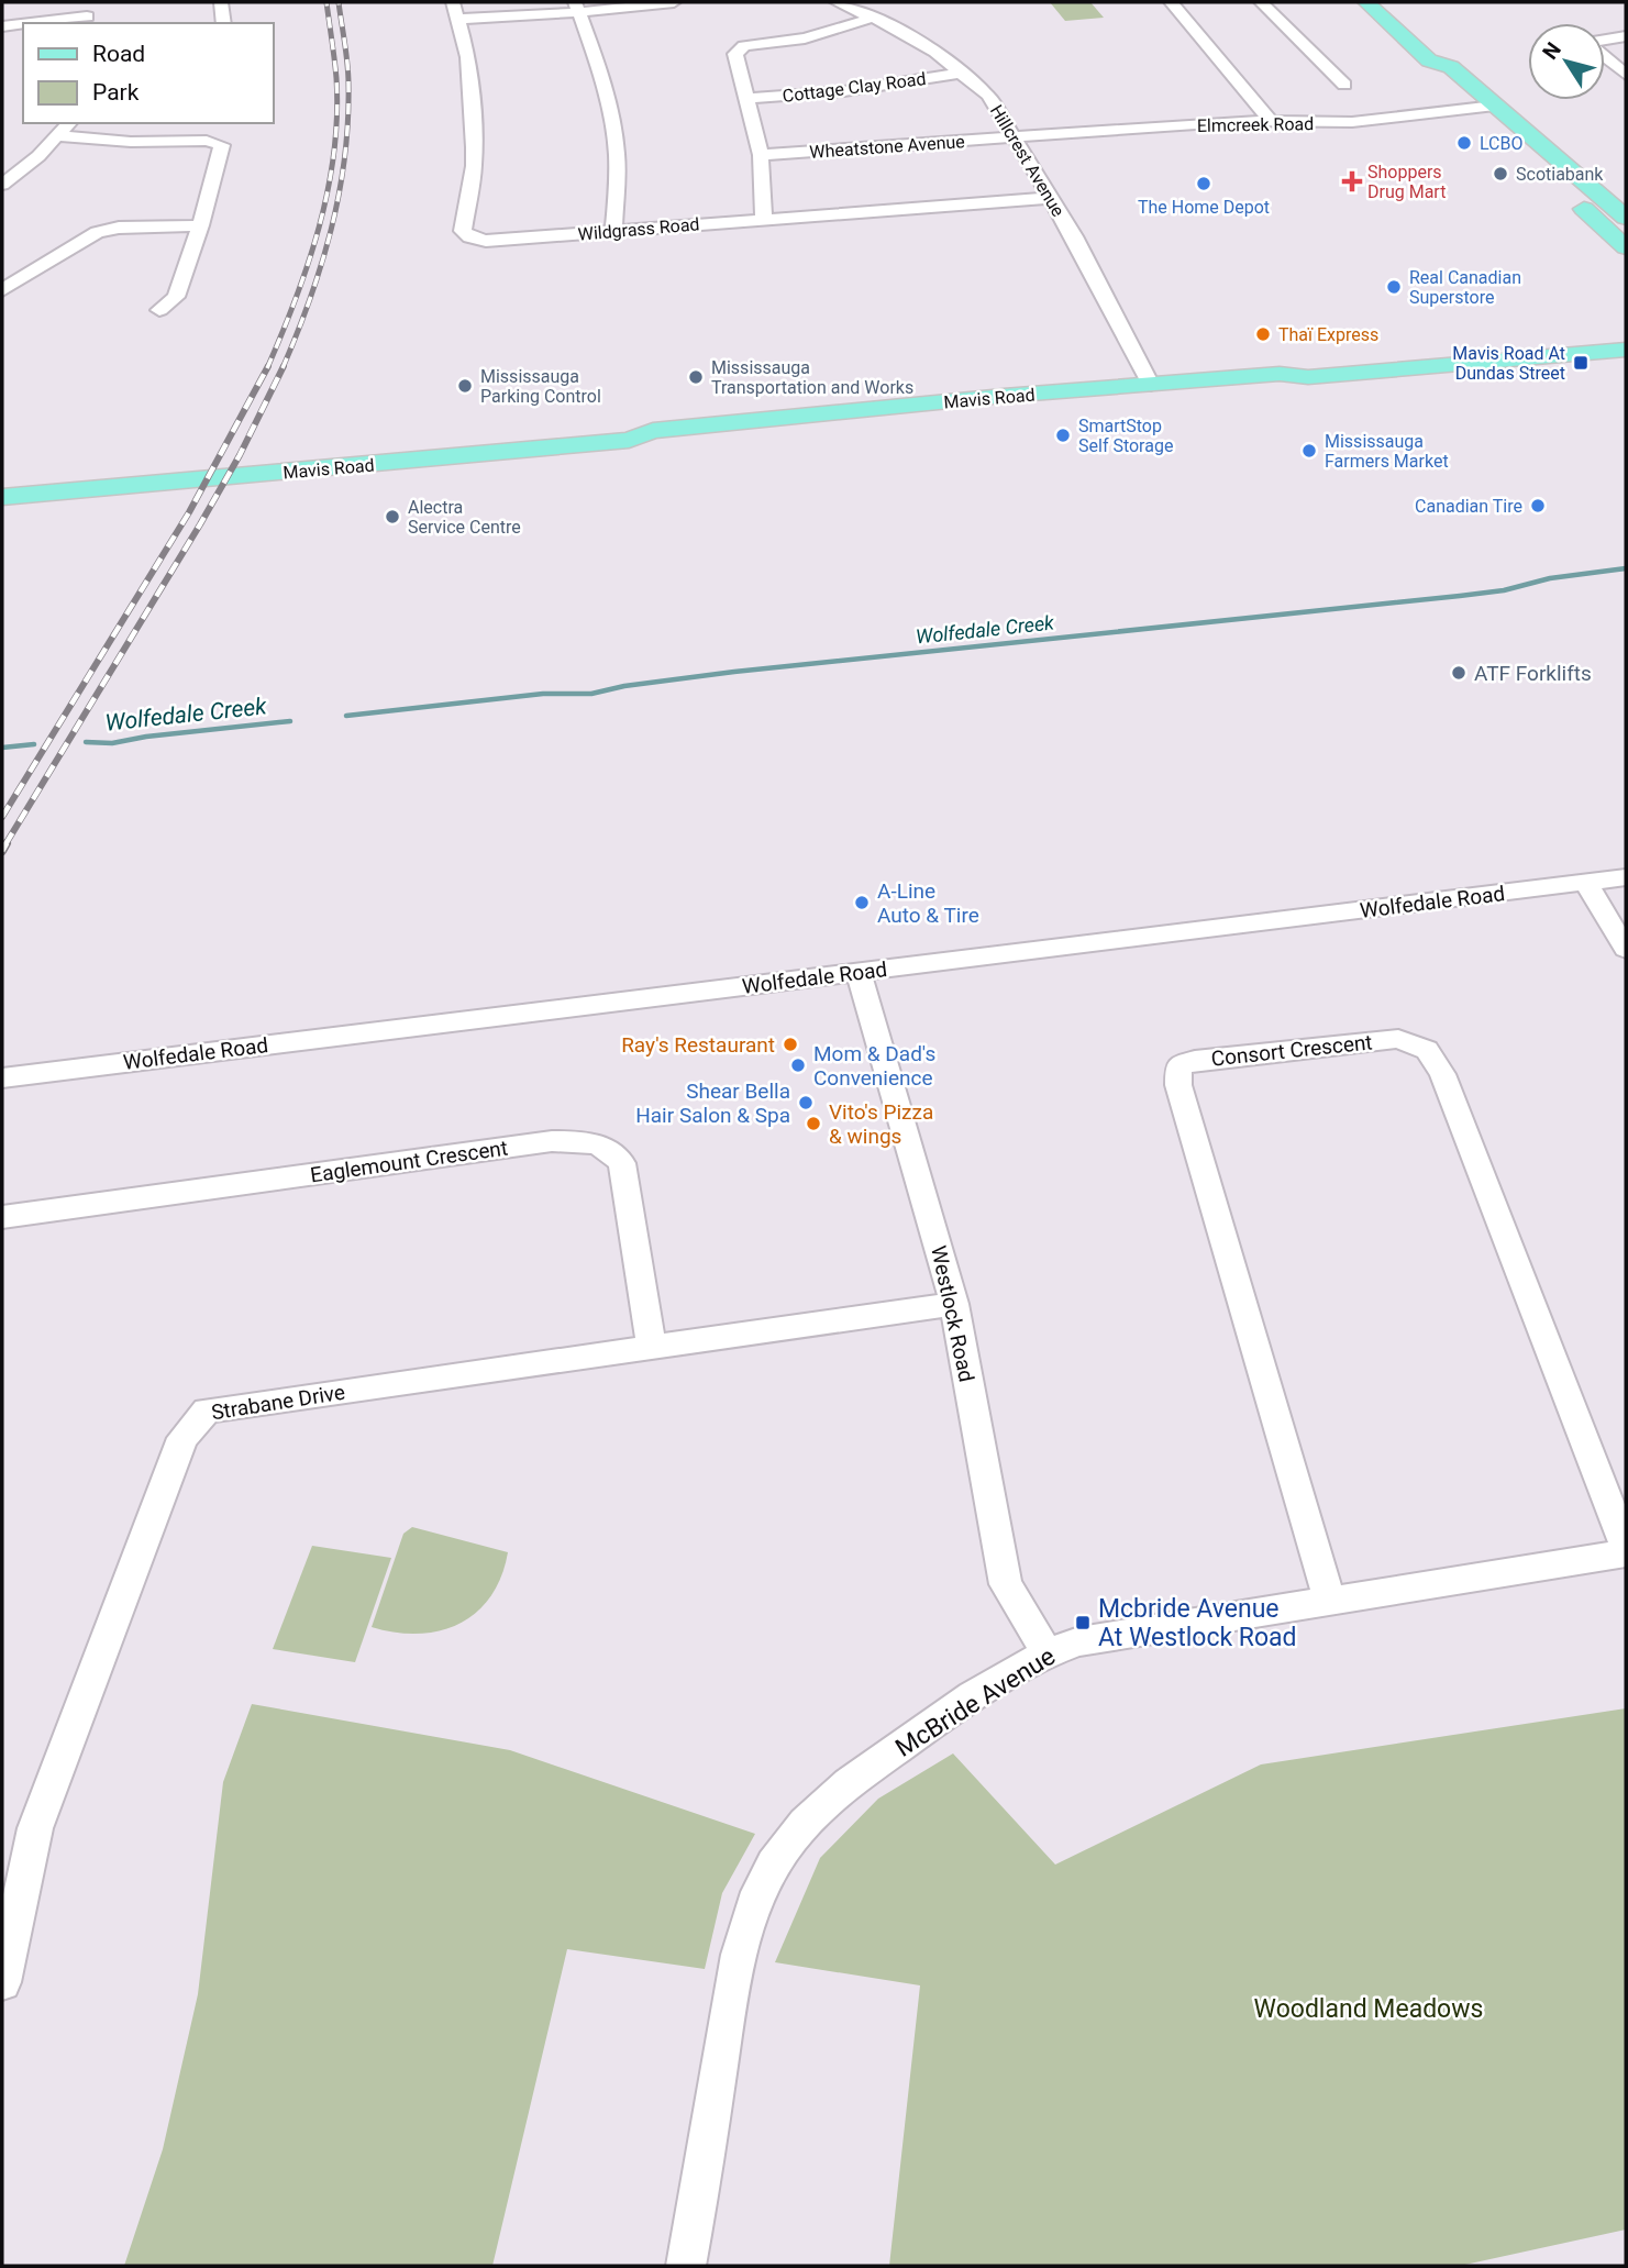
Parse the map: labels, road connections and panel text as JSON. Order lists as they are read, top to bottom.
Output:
{
  "streets": {
    "main road": ["Mavis Road"],
    "street": [
      "Cottage Clay Road",
      "Elmcreek Road",
      "Wheatstone Avenue",
      "Hillcrest Avenue",
      "Wildgrass Road",
      "Wolfedale Road",
      "Consort Crescent",
      "Eaglemount Crescent",
      "Westlock Road",
      "Strabane Drive",
      "McBride Avenue"
    ]
  },
  "crossings": [
    ["Cottage Clay Road", "Hillcrest Avenue"],
    ["Elmcreek Road", "Wheatstone Avenue"],
    ["Elmcreek Road", "Hillcrest Avenue"],
    ["Wheatstone Avenue", "Hillcrest Avenue"],
    ["Hillcrest Avenue", "Wildgrass Road"],
    ["Hillcrest Avenue", "Mavis Road"],
    ["Wolfedale Road", "Westlock Road"],
    ["Consort Crescent", "McBride Avenue"],
    ["Eaglemount Crescent", "Strabane Drive"],
    ["Westlock Road", "Strabane Drive"],
    ["Westlock Road", "McBride Avenue"]
  ],
  "water": ["Wolfedale Creek"],
  "parks": ["Woodland Meadows"],
  "places": {
    "other": [
      "LCBO",
      "Scotiabank",
      "The Home Depot",
      "Real Canadian Superstore",
      "Thaï Express",
      "Mississauga Transportation and Works",
      "Mississauga Parking Control",
      "SmartStop Self Storage",
      "Mississauga Farmers Market",
      "Canadian Tire",
      "Alectra Service Centre",
      "ATF Forklifts",
      "A-Line Auto & Tire",
      "Ray's Restaurant",
      "Mom & Dad's Convenience",
      "Shear Bella Hair Salon & Spa",
      "Vito's Pizza & wings"
    ],
    "health": ["Shoppers Drug Mart"],
    "transit": ["Mavis Road At Dundas Street", "Mcbride Avenue At Westlock Road"]
  },
  "legend": ["Road", "Park"],
  "north": "top left"
}
